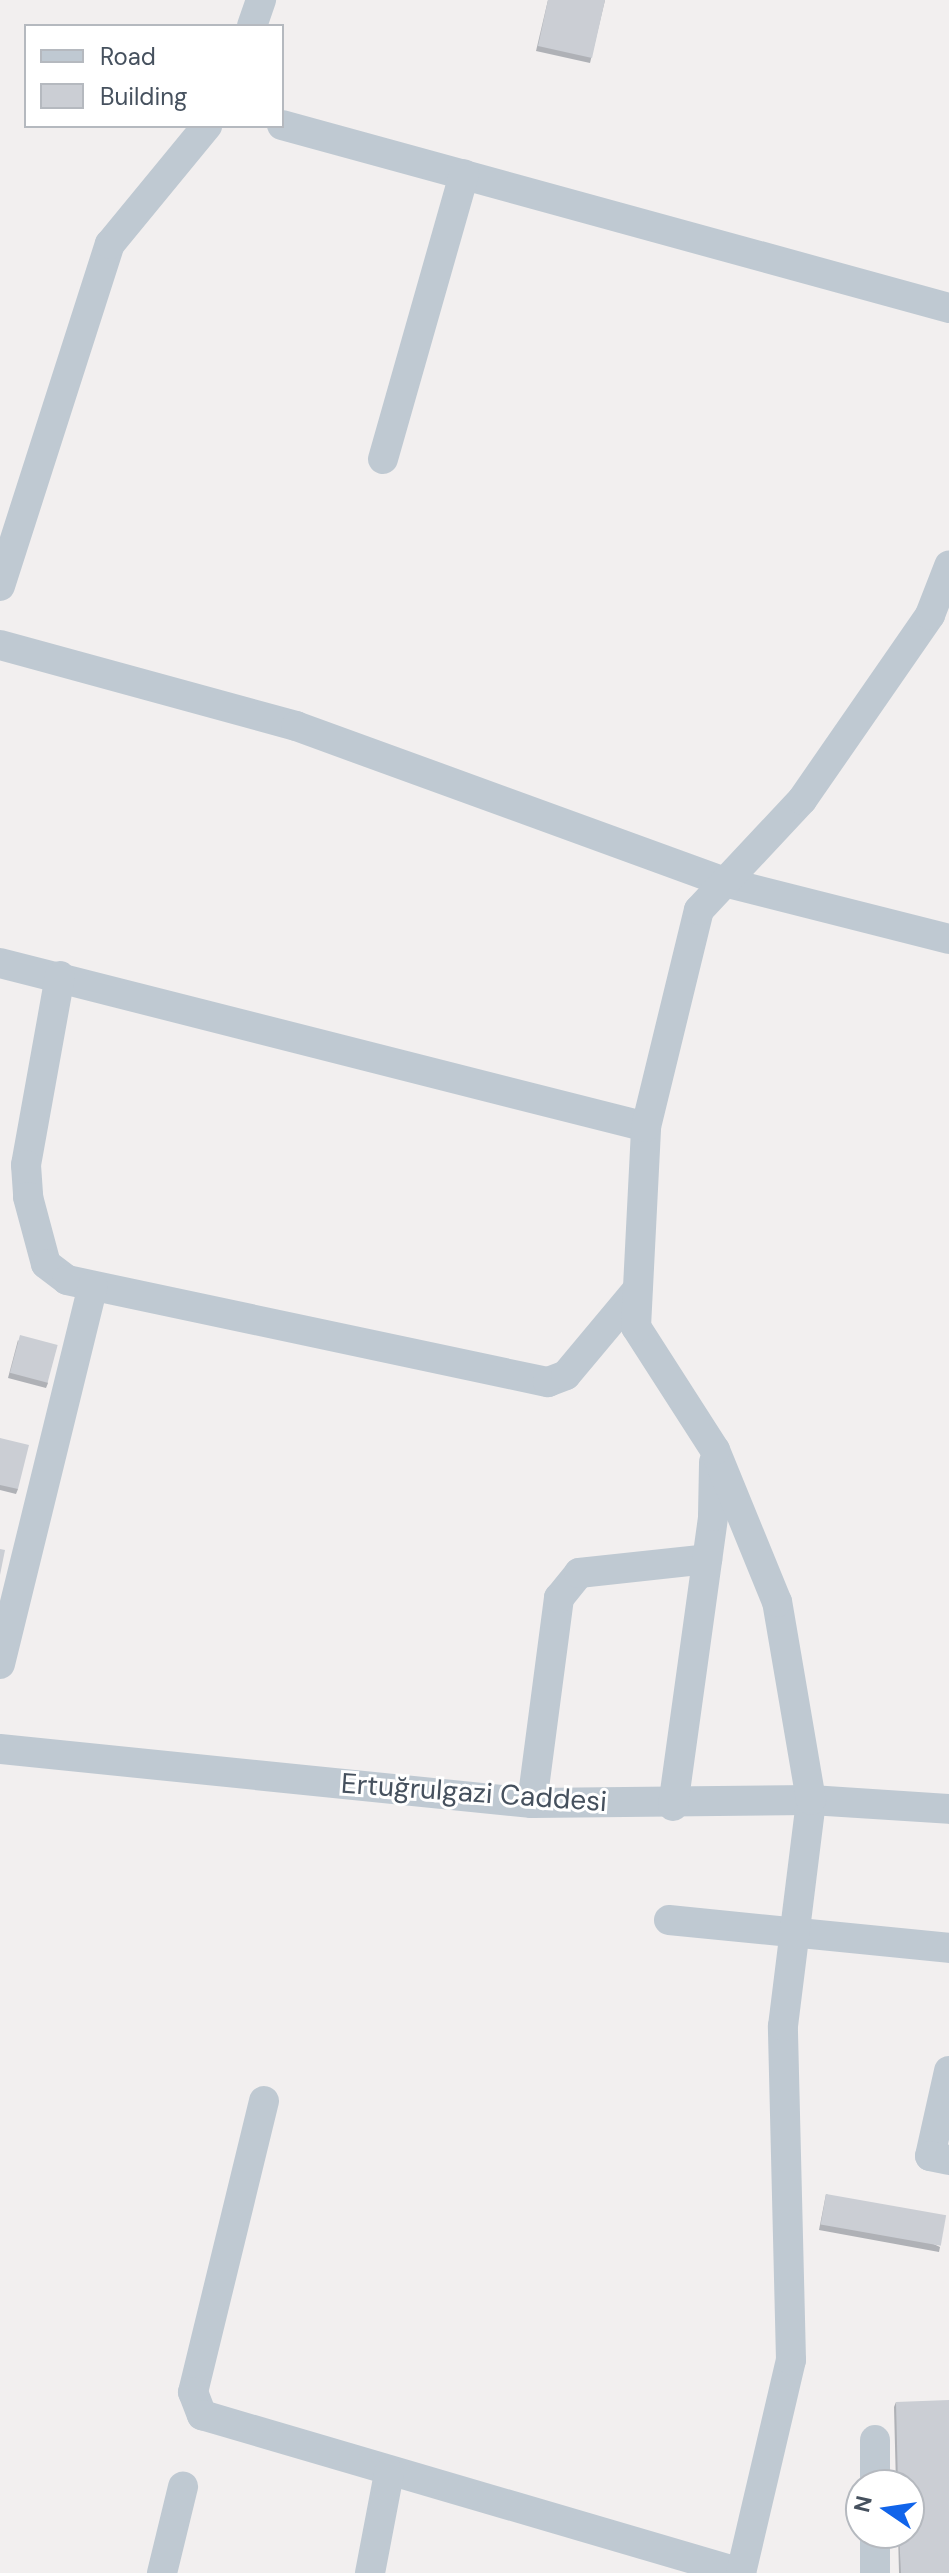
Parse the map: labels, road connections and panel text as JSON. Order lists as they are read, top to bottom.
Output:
{
  "streets": {
    "street": ["Ertuğrulgazi Caddesi"]
  },
  "legend": ["Road", "Building"],
  "north": "left"
}
